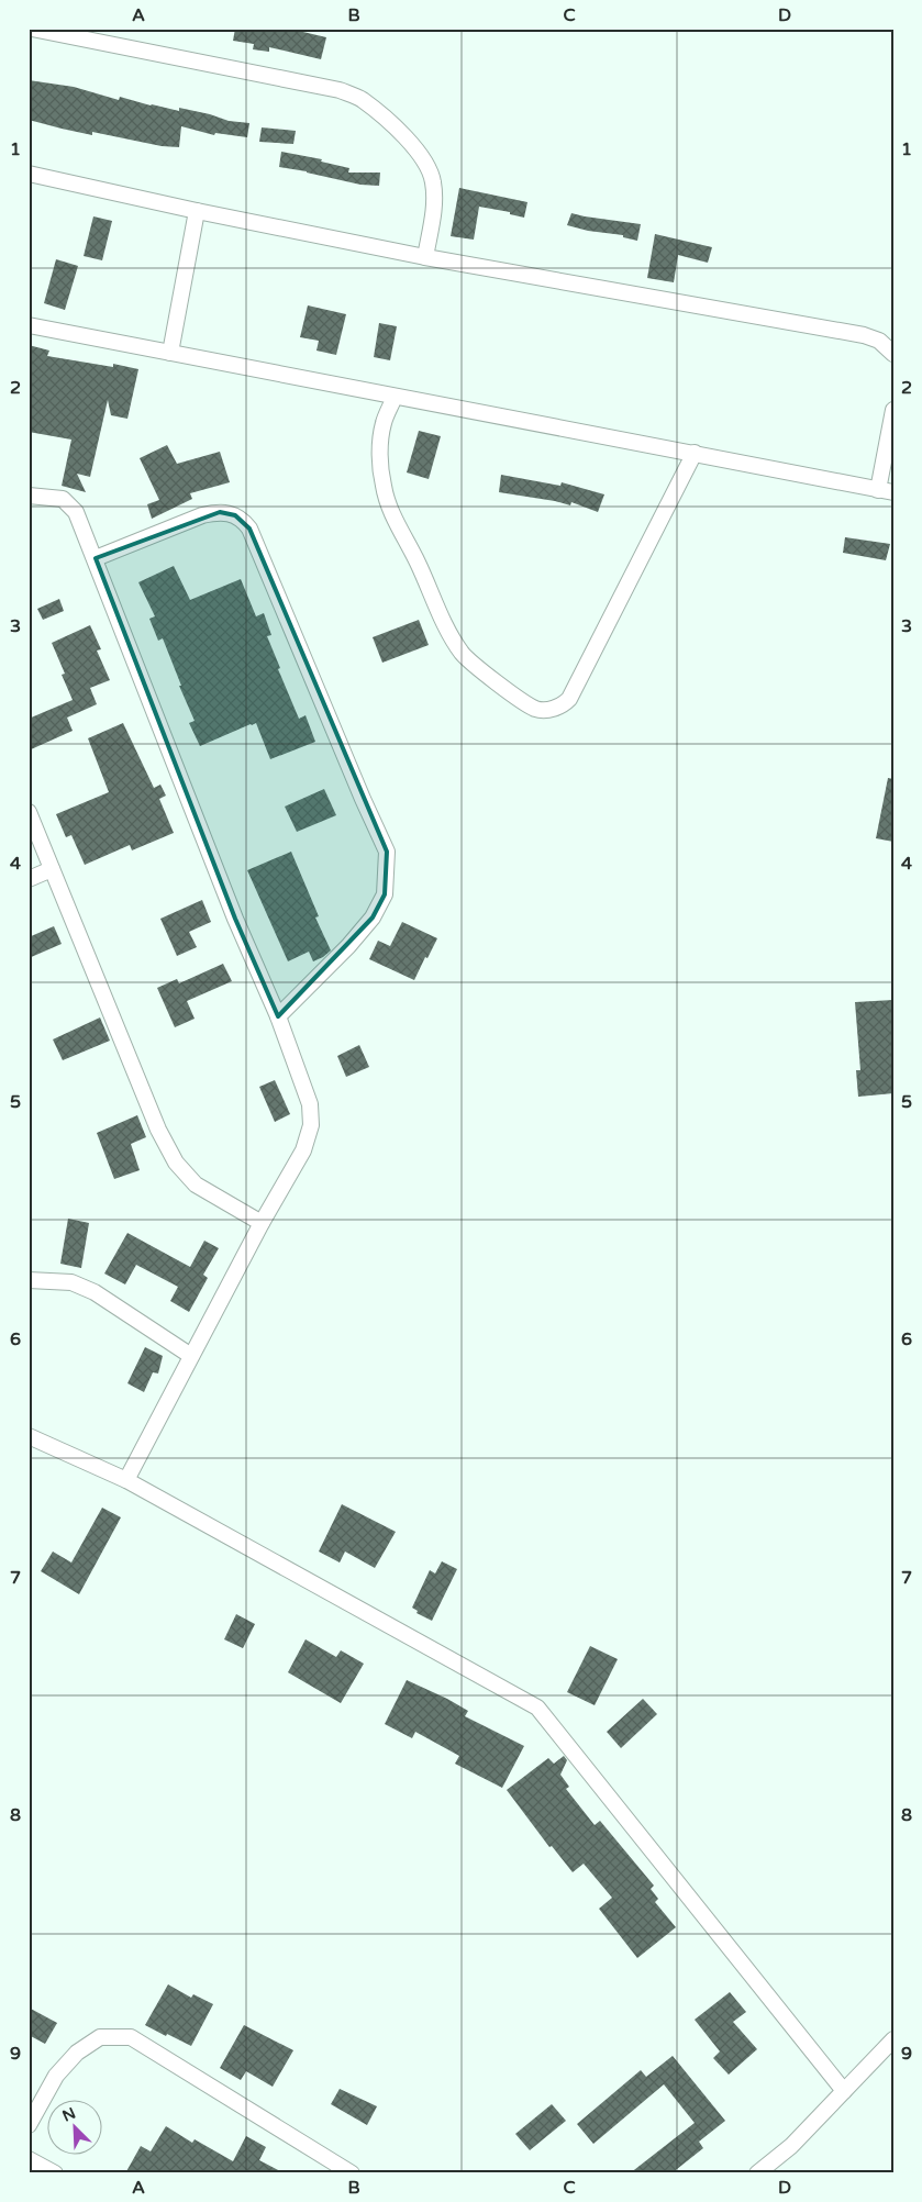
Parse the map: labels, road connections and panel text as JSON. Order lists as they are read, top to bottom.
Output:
{
  "north": "top left",
  "grid": {
    "columns": [
      "A",
      "B",
      "C",
      "D"
    ],
    "rows": [
      "1",
      "2",
      "3",
      "4",
      "5",
      "6",
      "7",
      "8",
      "9"
    ]
  }
}
